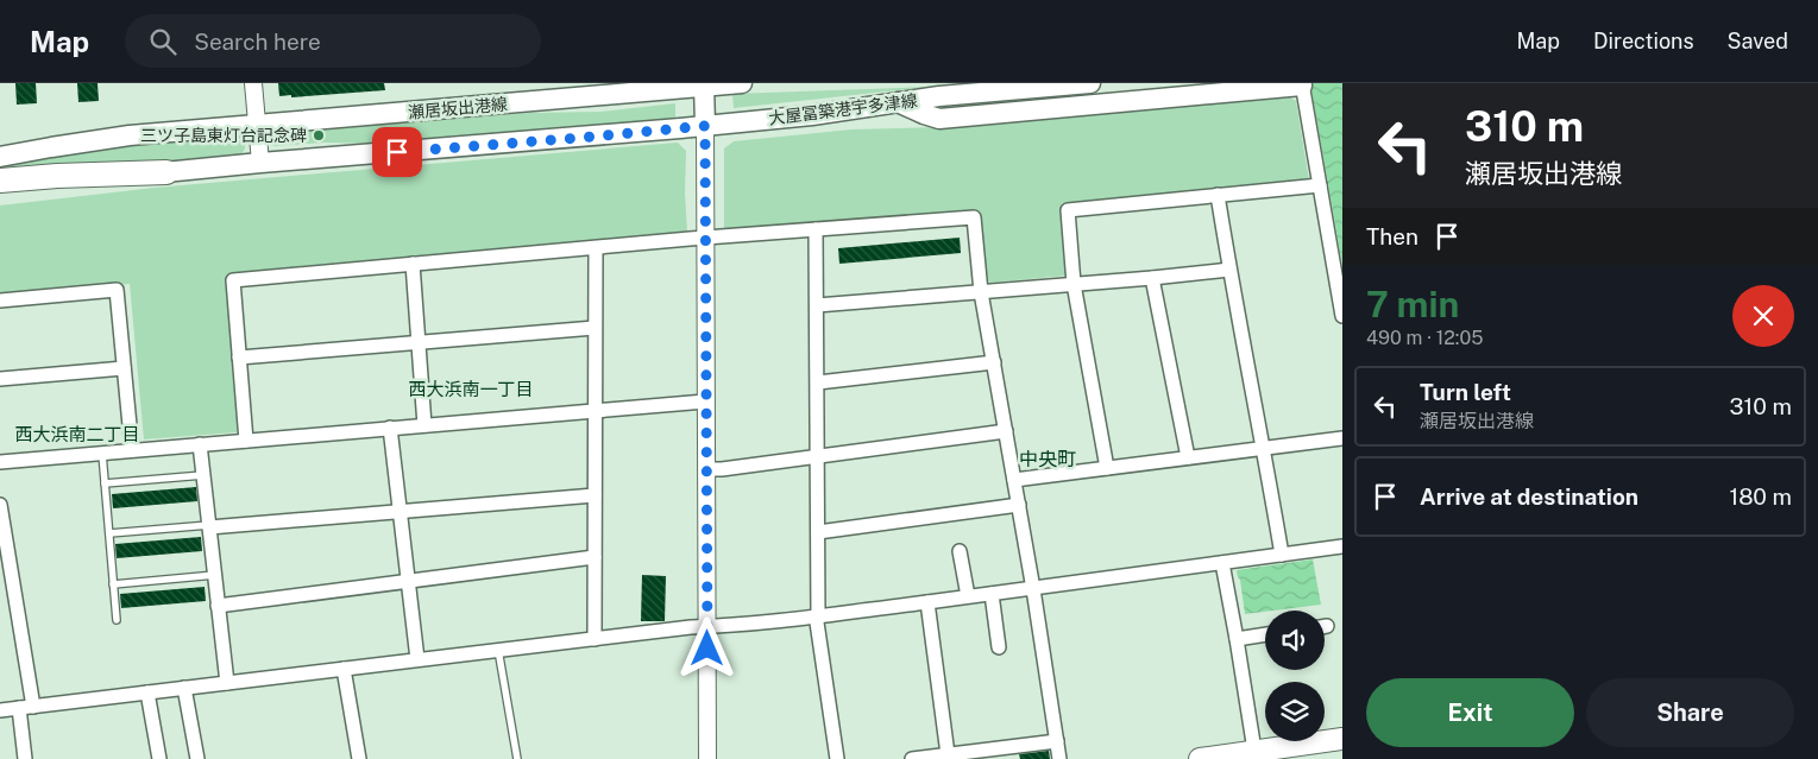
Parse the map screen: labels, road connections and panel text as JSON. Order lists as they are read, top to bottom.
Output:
{
  "streets": {
    "main road": ["瀬居坂出港線", "大屋冨築港宇多津線"]
  },
  "districts": ["西大浜南一丁目", "西大浜南二丁目", "中央町"],
  "places": ["三ツ子島東灯台記念碑"],
  "page": {
    "header": "Map",
    "search": "Search here",
    "nav": ["Map", "Directions", "Saved"],
    "turn": ["310 m", "瀬居坂出港線"],
    "then": "Then",
    "heading": ["7 min", "490 m · 12:05"],
    "list": [
      {
        "name": "Turn left",
        "note": "瀬居坂出港線",
        "value": "310 m"
      },
      {
        "name": "Arrive at destination",
        "value": "180 m"
      }
    ],
    "buttons": ["Exit", "Share"]
  }
}
